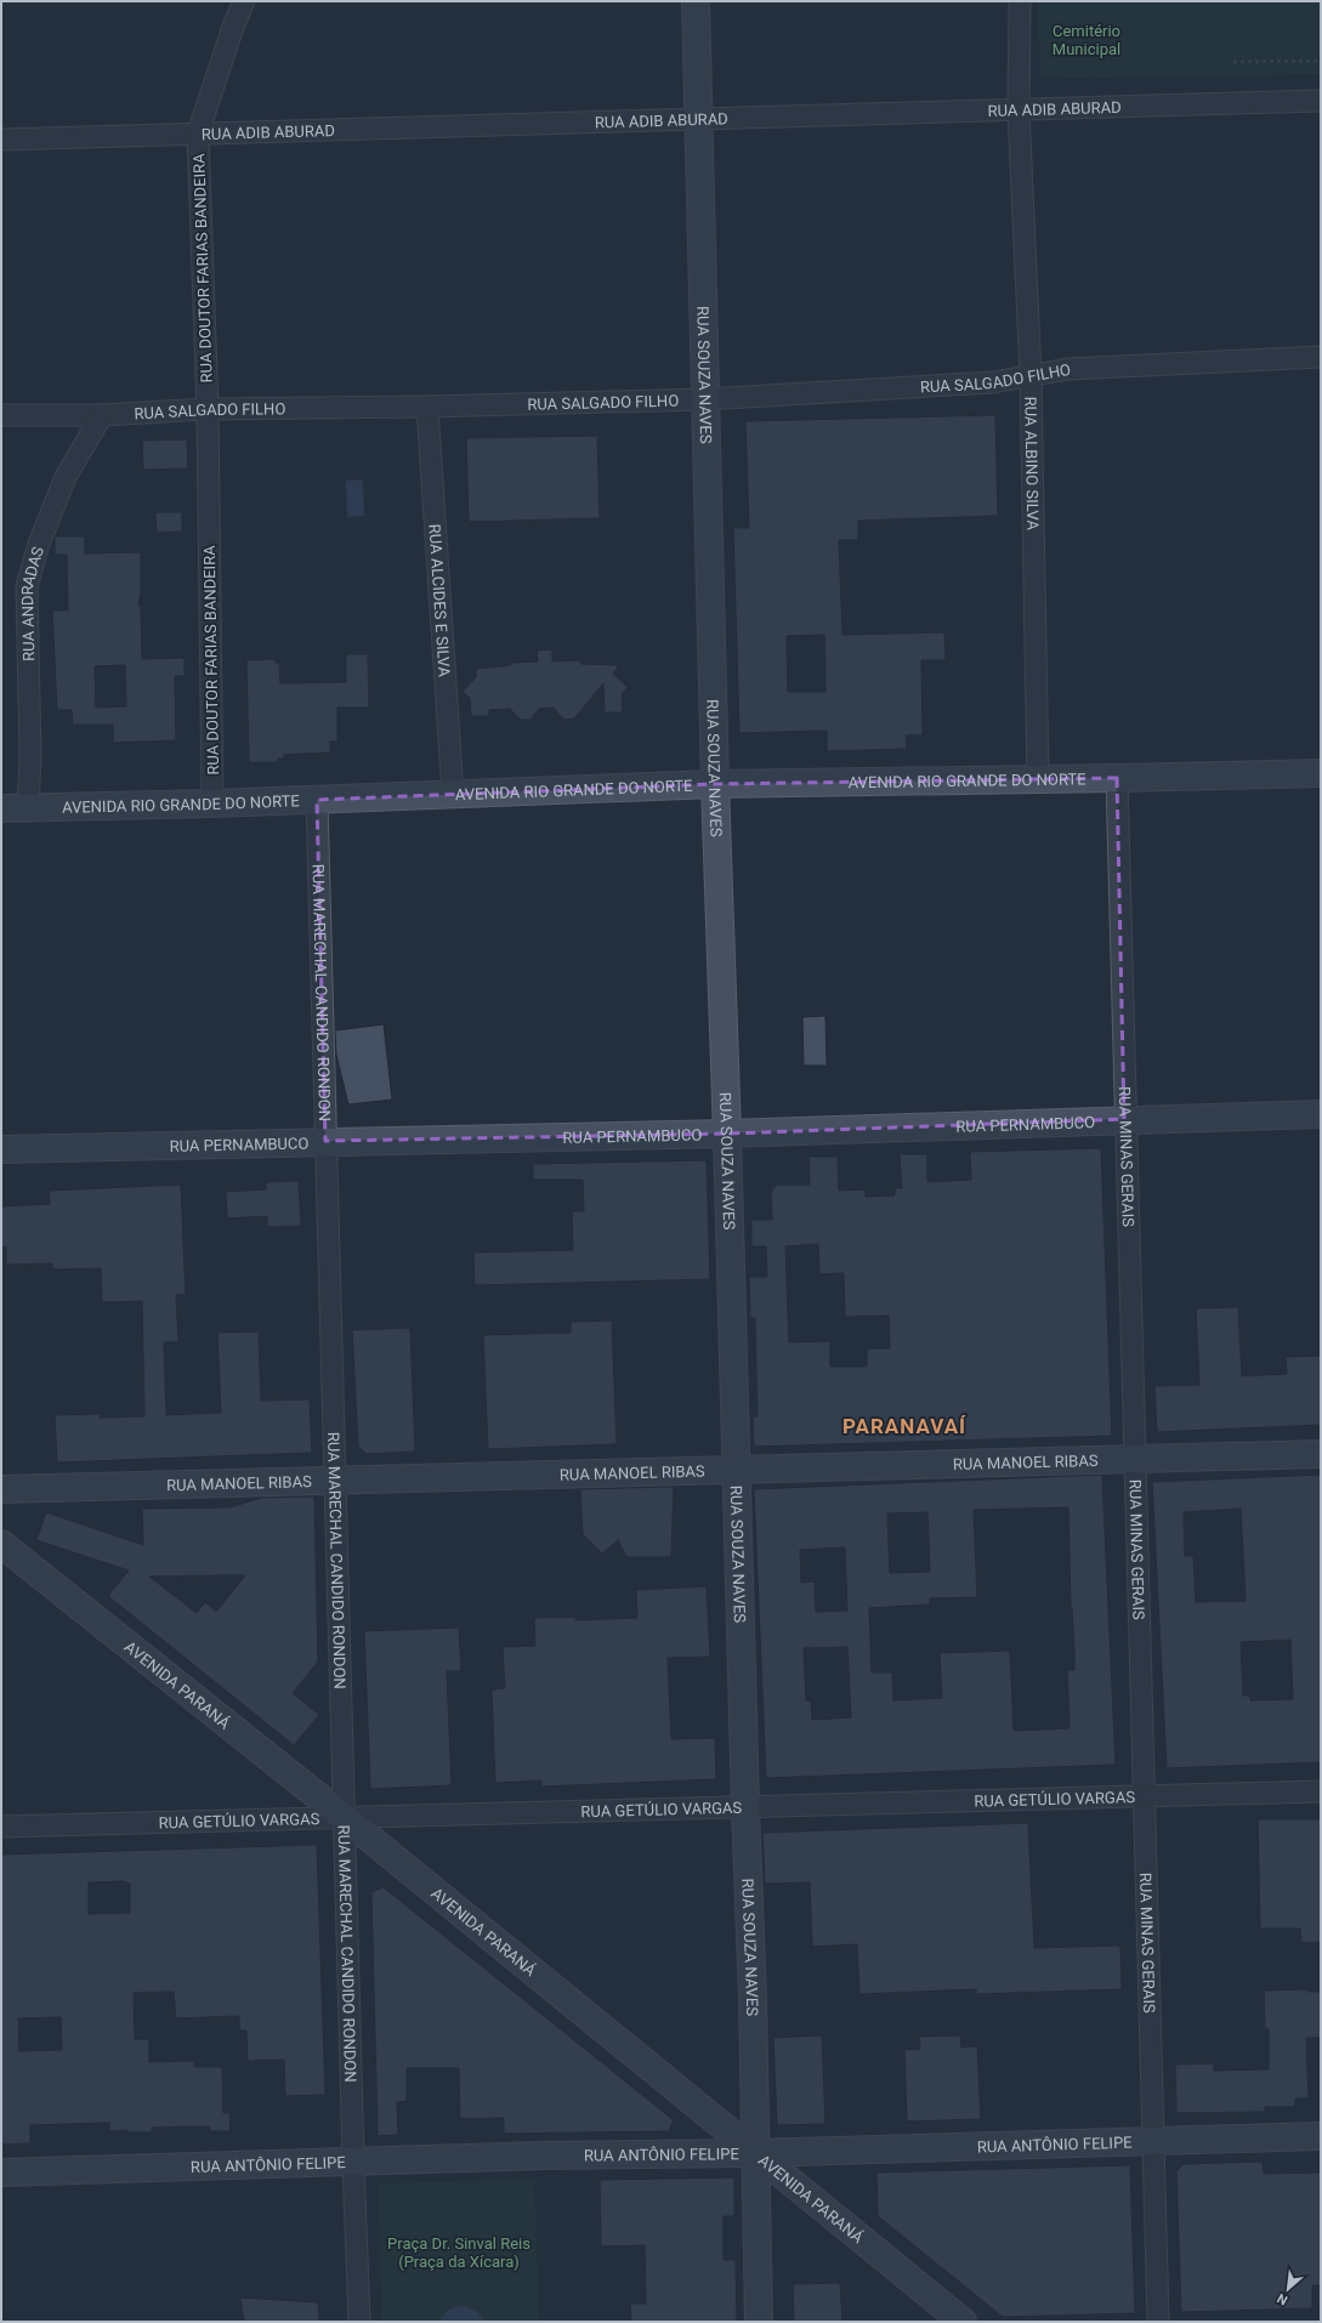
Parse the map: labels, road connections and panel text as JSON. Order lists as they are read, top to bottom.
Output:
{
  "streets": {
    "street": [
      "RUA ADIB ABURAD",
      "RUA DOUTOR FARIAS BANDEIRA",
      "RUA SOUZA NAVES",
      "RUA SALGADO FILHO",
      "RUA ALBINO SILVA",
      "RUA ALCIDES E SILVA",
      "RUA ANDRADAS",
      "AVENIDA RIO GRANDE DO NORTE",
      "RUA MARECHAL CANDIDO RONDON",
      "RUA PERNAMBUCO",
      "RUA MINAS GERAIS",
      "RUA MANOEL RIBAS",
      "AVENIDA PARANÁ",
      "RUA GETÚLIO VARGAS",
      "RUA ANTÔNIO FELIPE"
    ]
  },
  "crossings": [
    ["RUA ADIB ABURAD", "RUA DOUTOR FARIAS BANDEIRA"],
    ["RUA ADIB ABURAD", "RUA SOUZA NAVES"],
    ["RUA ADIB ABURAD", "RUA ALBINO SILVA"],
    ["RUA DOUTOR FARIAS BANDEIRA", "RUA SALGADO FILHO"],
    ["RUA DOUTOR FARIAS BANDEIRA", "AVENIDA RIO GRANDE DO NORTE"],
    ["RUA SOUZA NAVES", "RUA SALGADO FILHO"],
    ["RUA SOUZA NAVES", "AVENIDA RIO GRANDE DO NORTE"],
    ["RUA SOUZA NAVES", "RUA PERNAMBUCO"],
    ["RUA SOUZA NAVES", "RUA MANOEL RIBAS"],
    ["RUA SOUZA NAVES", "AVENIDA PARANÁ"],
    ["RUA SOUZA NAVES", "RUA GETÚLIO VARGAS"],
    ["RUA SOUZA NAVES", "RUA ANTÔNIO FELIPE"],
    ["RUA SALGADO FILHO", "RUA ALBINO SILVA"],
    ["RUA SALGADO FILHO", "RUA ALCIDES E SILVA"],
    ["RUA SALGADO FILHO", "RUA ANDRADAS"],
    ["RUA ALBINO SILVA", "AVENIDA RIO GRANDE DO NORTE"],
    ["RUA ALCIDES E SILVA", "AVENIDA RIO GRANDE DO NORTE"],
    ["RUA ANDRADAS", "AVENIDA RIO GRANDE DO NORTE"],
    ["AVENIDA RIO GRANDE DO NORTE", "RUA MARECHAL CANDIDO RONDON"],
    ["AVENIDA RIO GRANDE DO NORTE", "RUA MINAS GERAIS"],
    ["RUA MARECHAL CANDIDO RONDON", "RUA PERNAMBUCO"],
    ["RUA MARECHAL CANDIDO RONDON", "RUA MANOEL RIBAS"],
    ["RUA MARECHAL CANDIDO RONDON", "AVENIDA PARANÁ"],
    ["RUA MARECHAL CANDIDO RONDON", "RUA GETÚLIO VARGAS"],
    ["RUA MARECHAL CANDIDO RONDON", "RUA ANTÔNIO FELIPE"],
    ["RUA PERNAMBUCO", "RUA MINAS GERAIS"],
    ["RUA MINAS GERAIS", "RUA MANOEL RIBAS"],
    ["RUA MINAS GERAIS", "RUA GETÚLIO VARGAS"],
    ["RUA MINAS GERAIS", "RUA ANTÔNIO FELIPE"],
    ["AVENIDA PARANÁ", "RUA GETÚLIO VARGAS"],
    ["AVENIDA PARANÁ", "RUA ANTÔNIO FELIPE"]
  ],
  "districts": ["PARANAVAÍ"],
  "parks": ["Cemitério Municipal", "Praça Dr. Sinval Reis (Praça da Xícara)"],
  "north": "bottom left"
}
